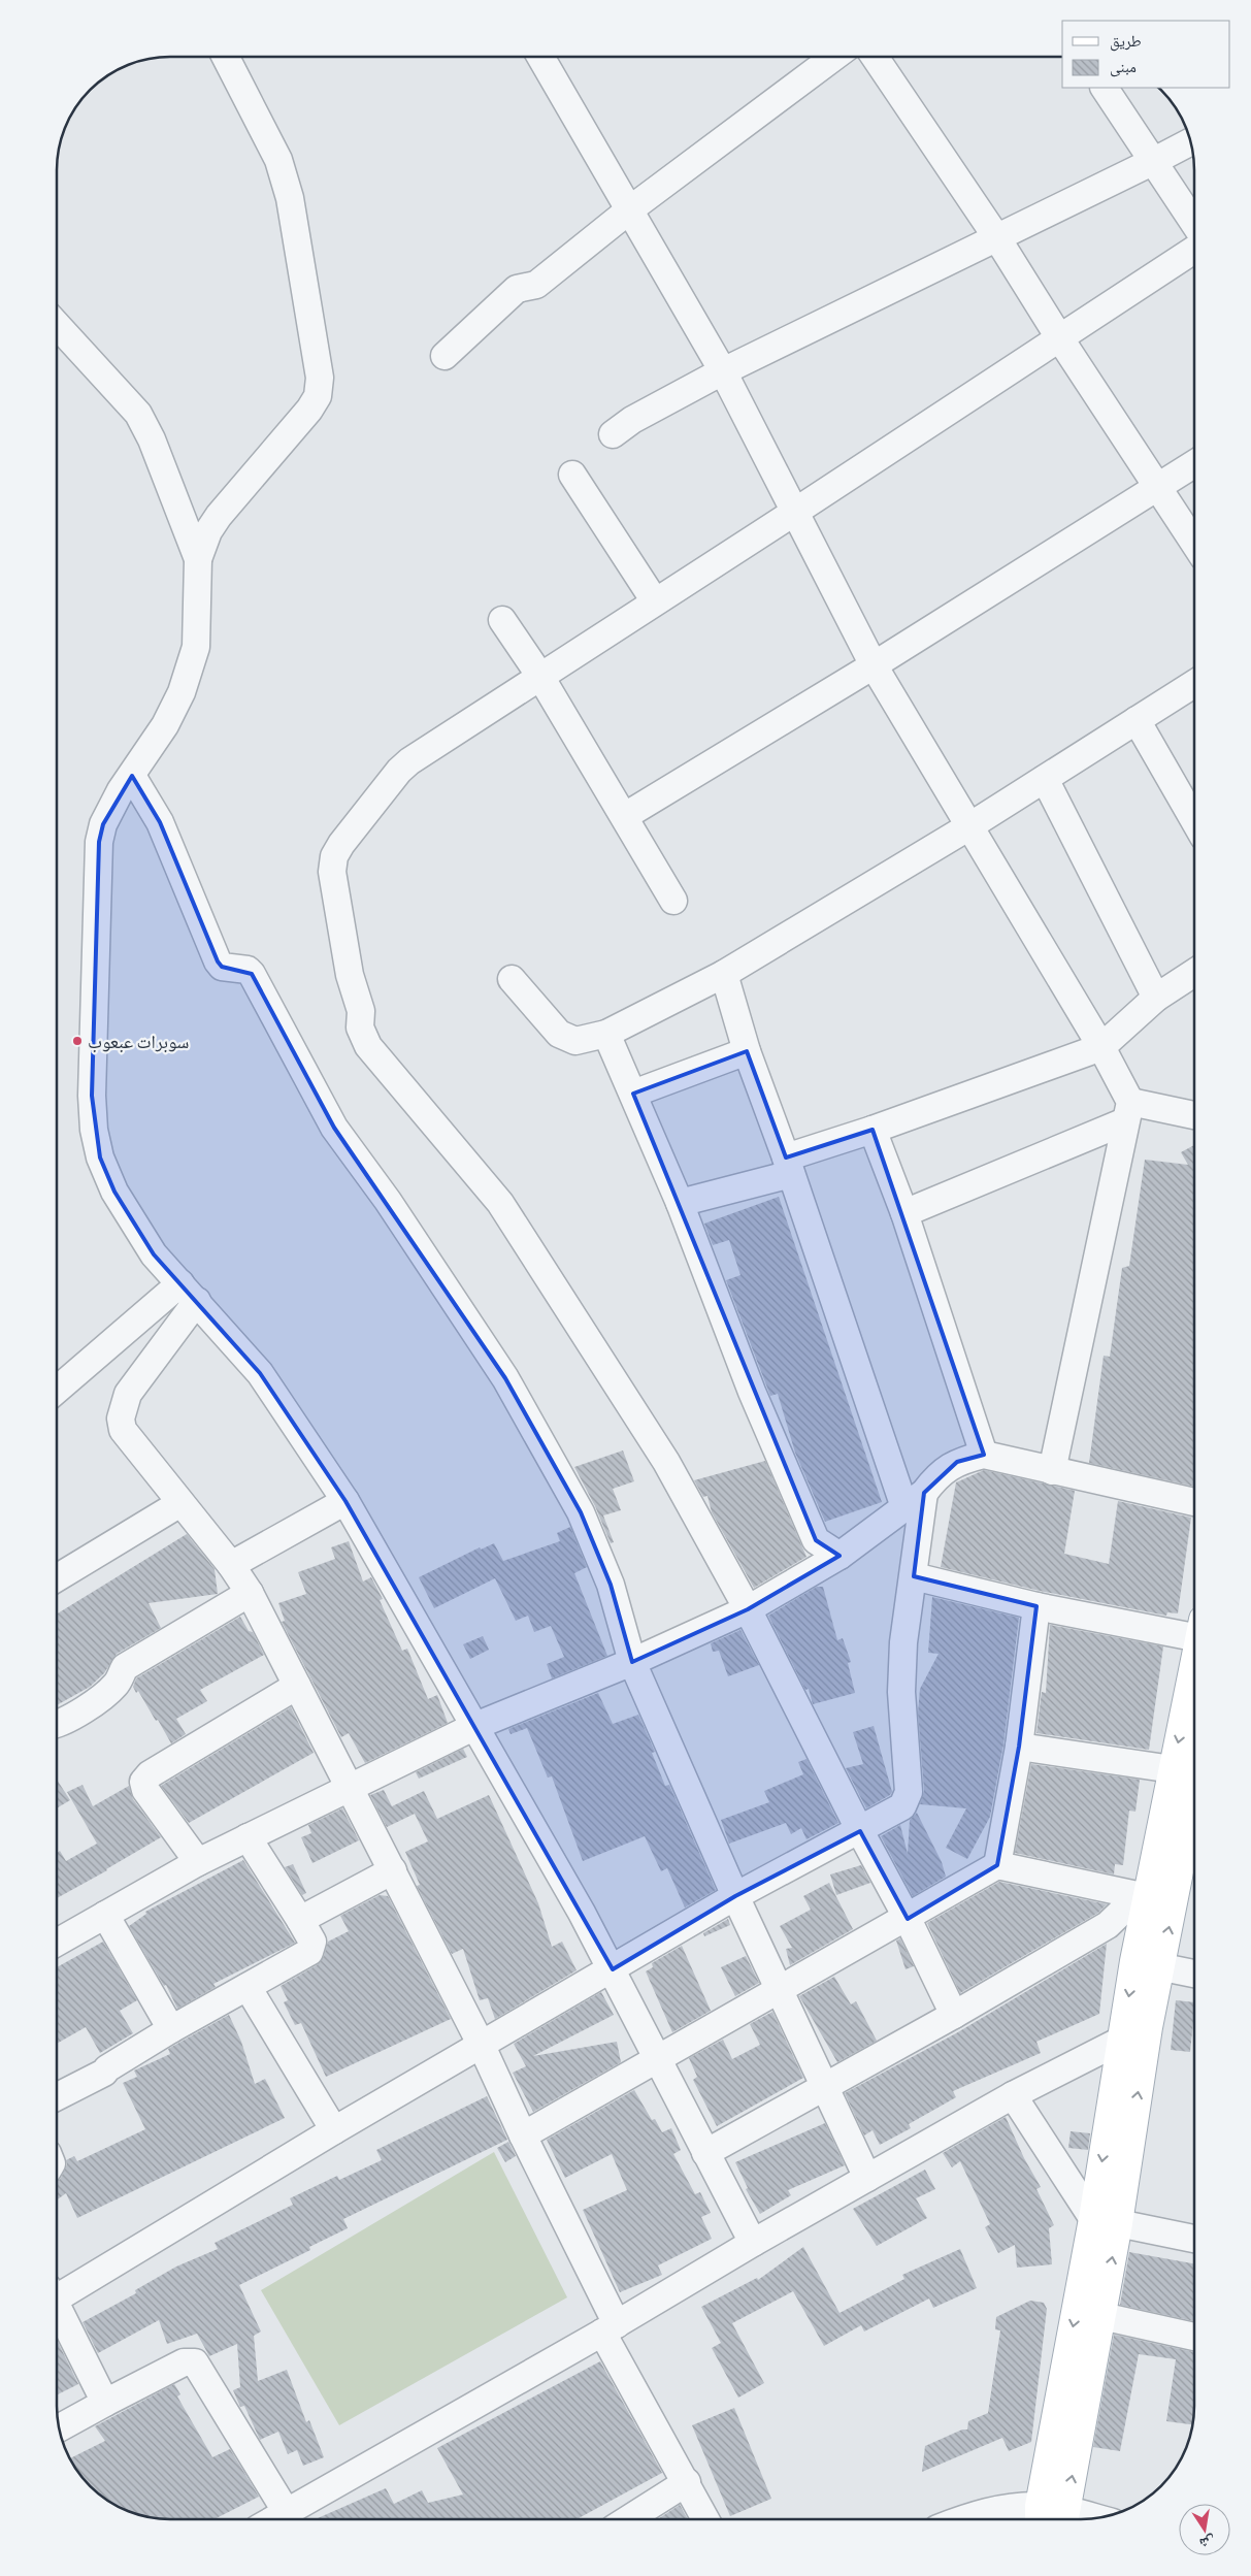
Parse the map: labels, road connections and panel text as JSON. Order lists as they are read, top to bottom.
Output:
{
  "places": ["سوبرات عبعوب"],
  "legend": ["طريق", "مبنى"],
  "north": "bottom"
}
